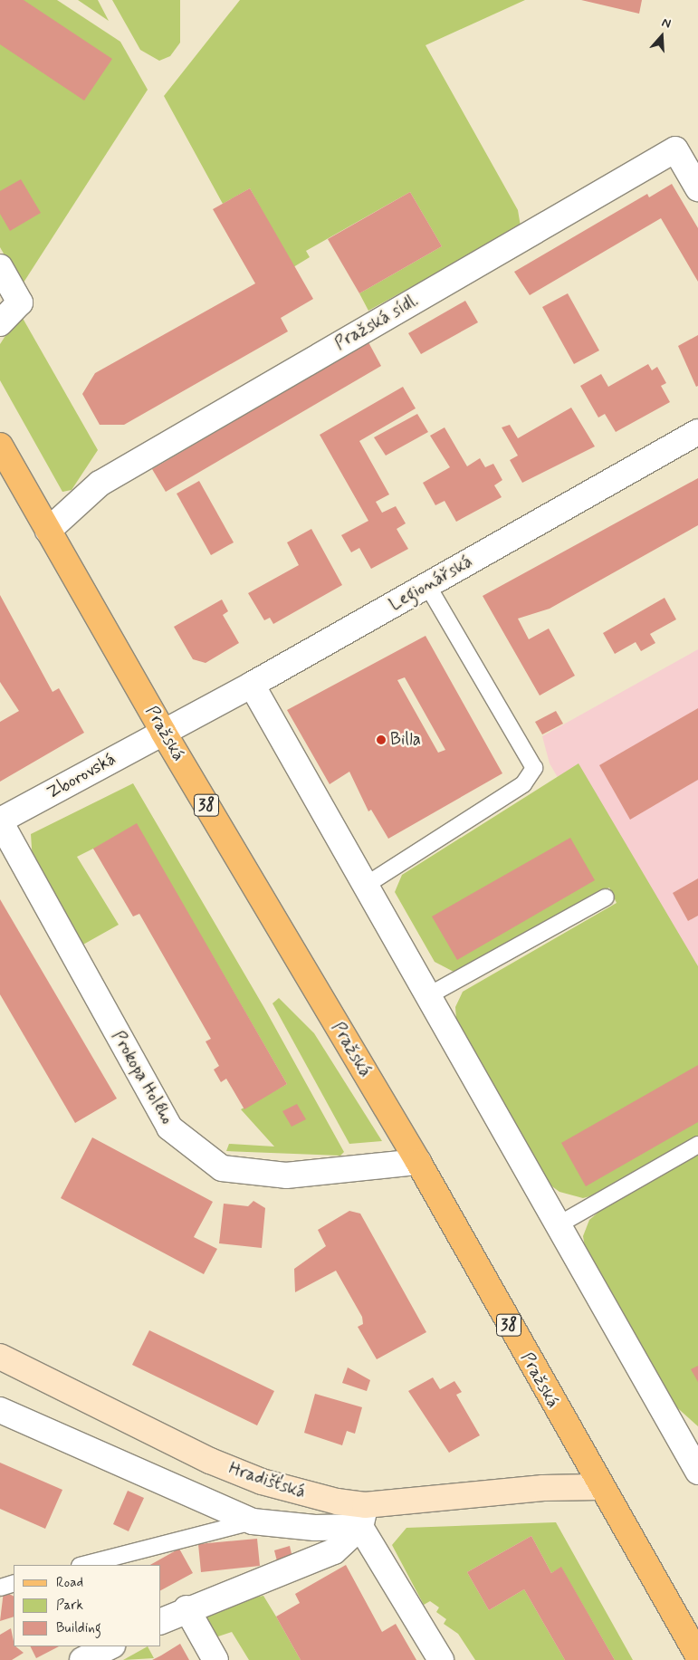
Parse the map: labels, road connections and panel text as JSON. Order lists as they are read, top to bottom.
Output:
{
  "streets": {
    "main road": ["Pražská", "38"],
    "street": [
      "Pražská sídl.",
      "Legionářská",
      "Zborovská",
      "Prokopa Holého",
      "Hradišťská"
    ]
  },
  "crossings": [
    ["Pražská sídl.", "Pražská"],
    ["Legionářská", "Pražská"],
    ["Legionářská", "Zborovská"],
    ["Pražská", "Zborovská"],
    ["Pražská", "Prokopa Holého"],
    ["Pražská", "Hradišťská"],
    ["Zborovská", "Prokopa Holého"]
  ],
  "places": ["Billa"],
  "legend": ["Road", "Park", "Building"],
  "north": "top"
}
